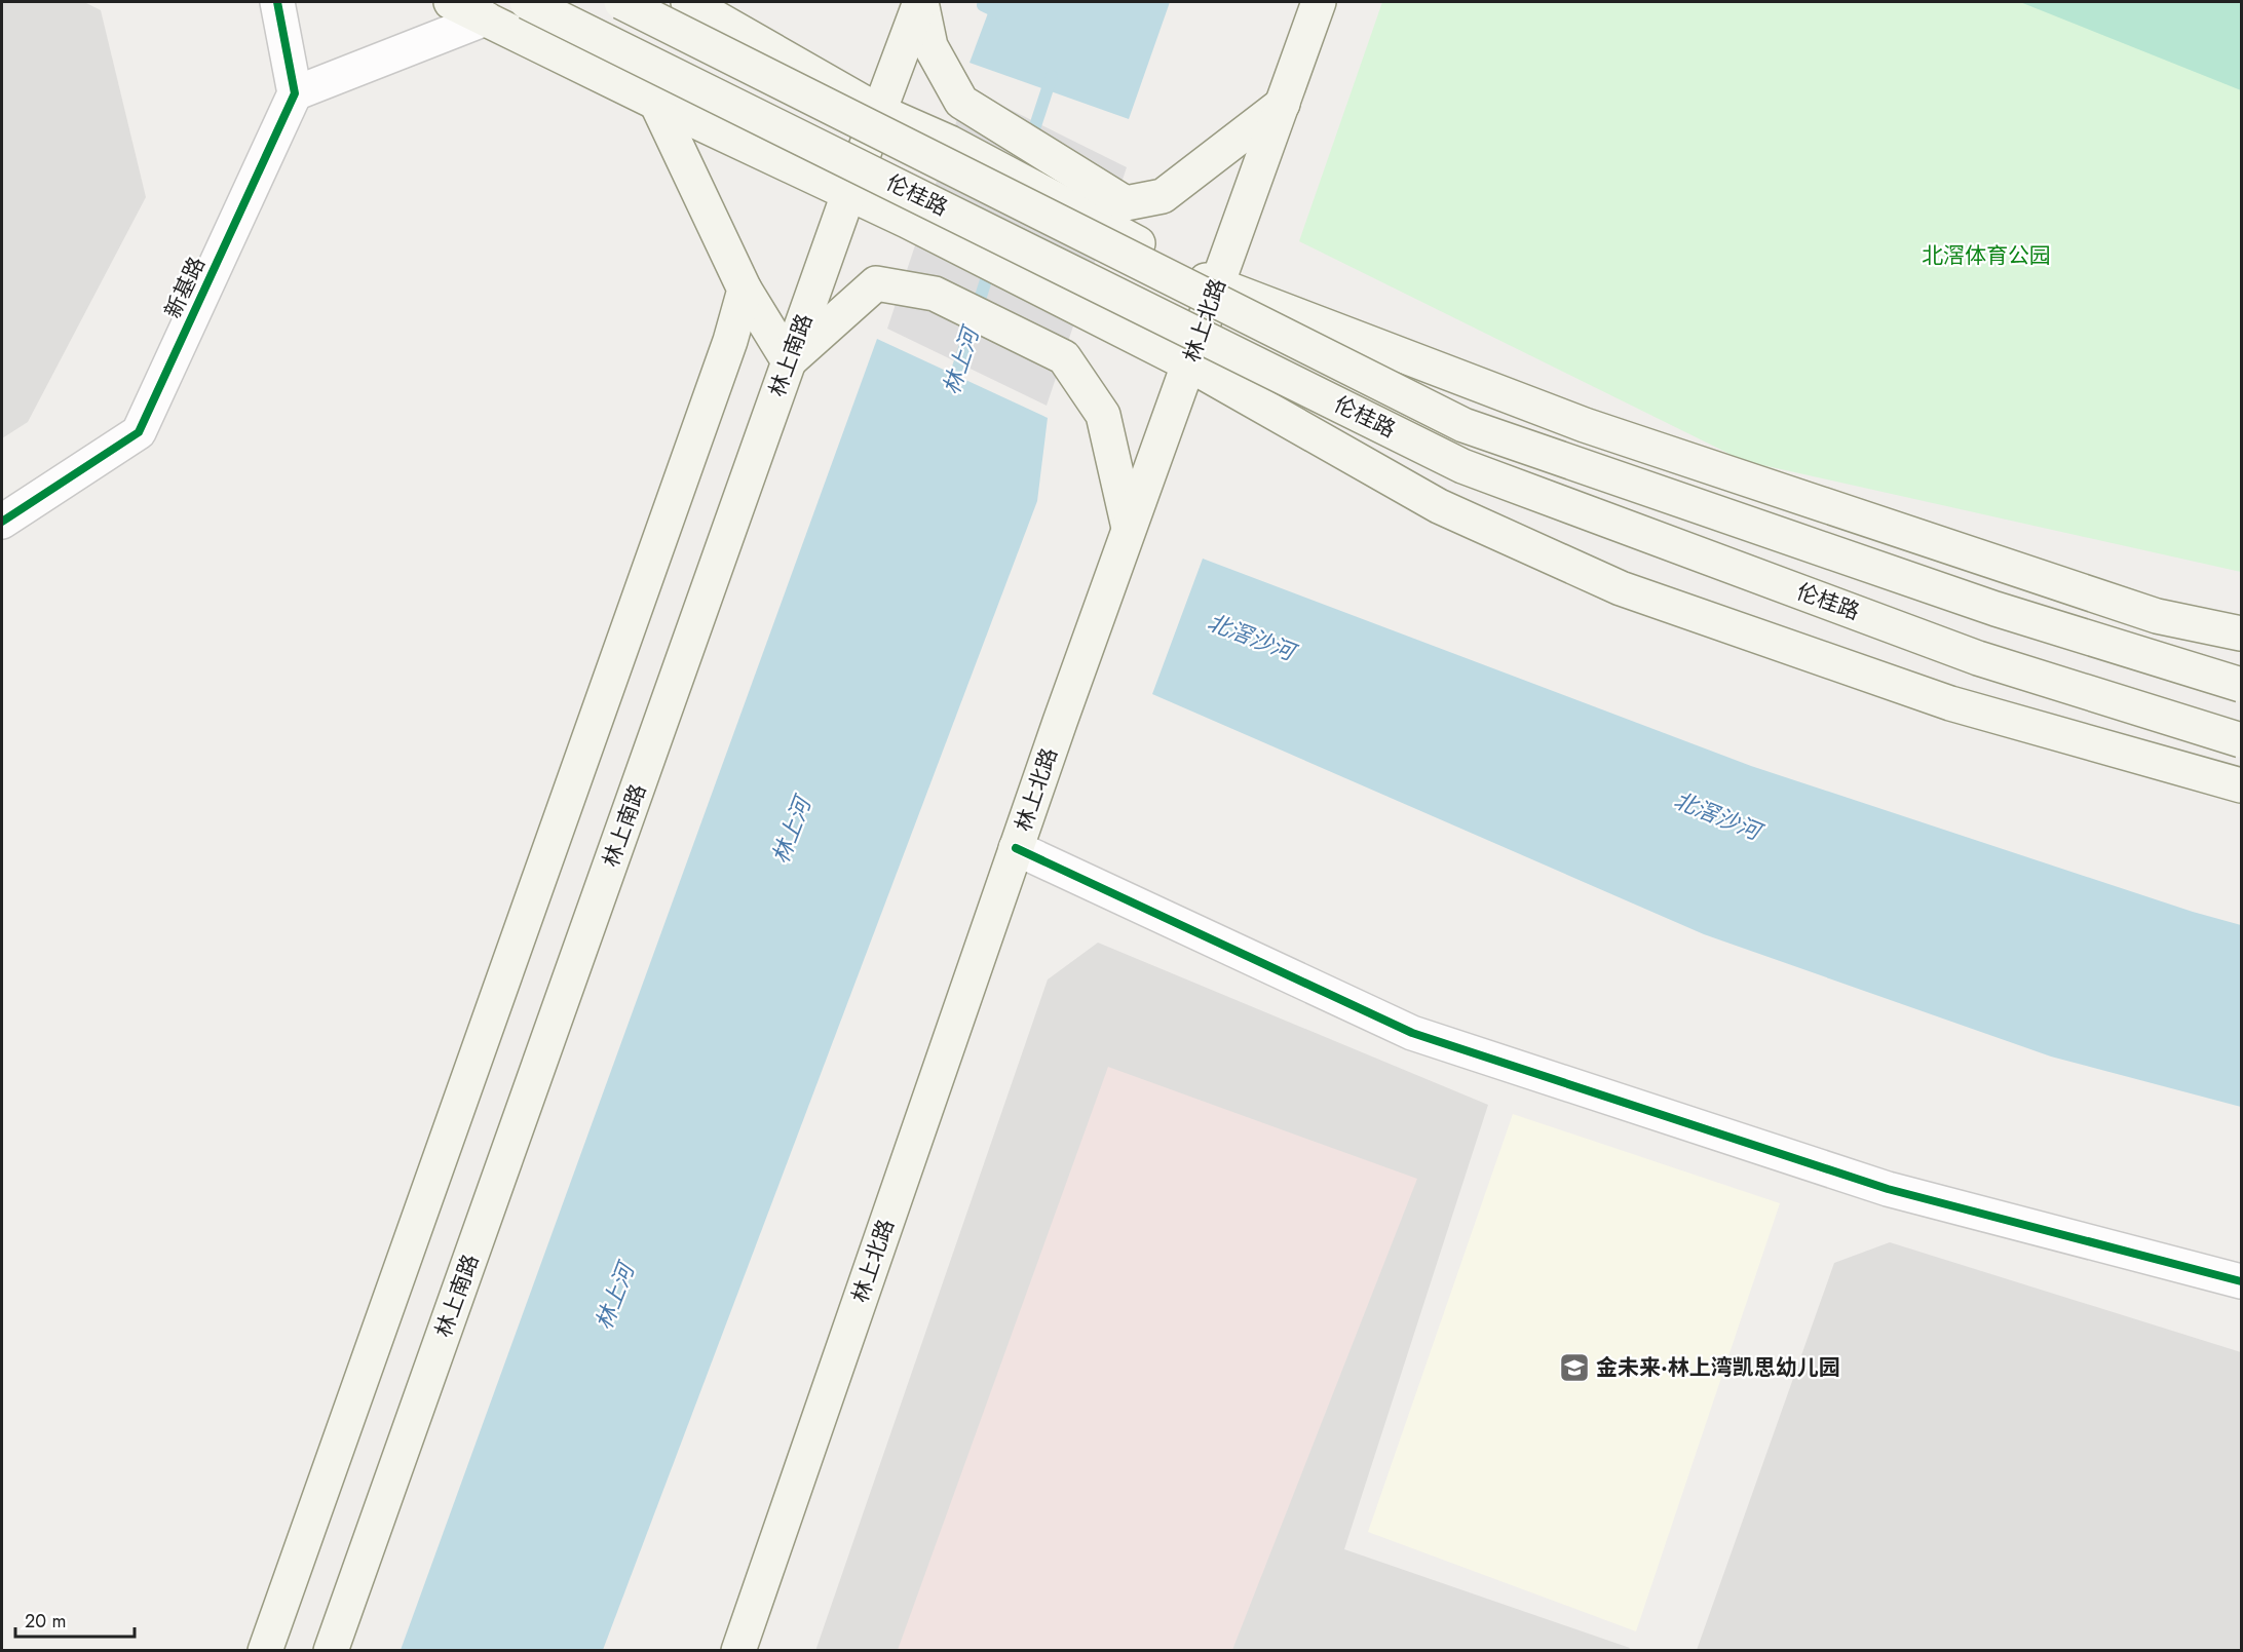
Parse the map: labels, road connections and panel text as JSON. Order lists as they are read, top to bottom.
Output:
{
  "streets": {
    "main road": ["伦桂路", "林上北路", "林上南路"],
    "street": ["新基路"]
  },
  "water": ["林上河", "北滘沙河"],
  "parks": ["北滘体育公园"],
  "places": {
    "school or university": ["金未来·林上湾凯思幼儿园"]
  },
  "scale_bar": "20 m"
}
